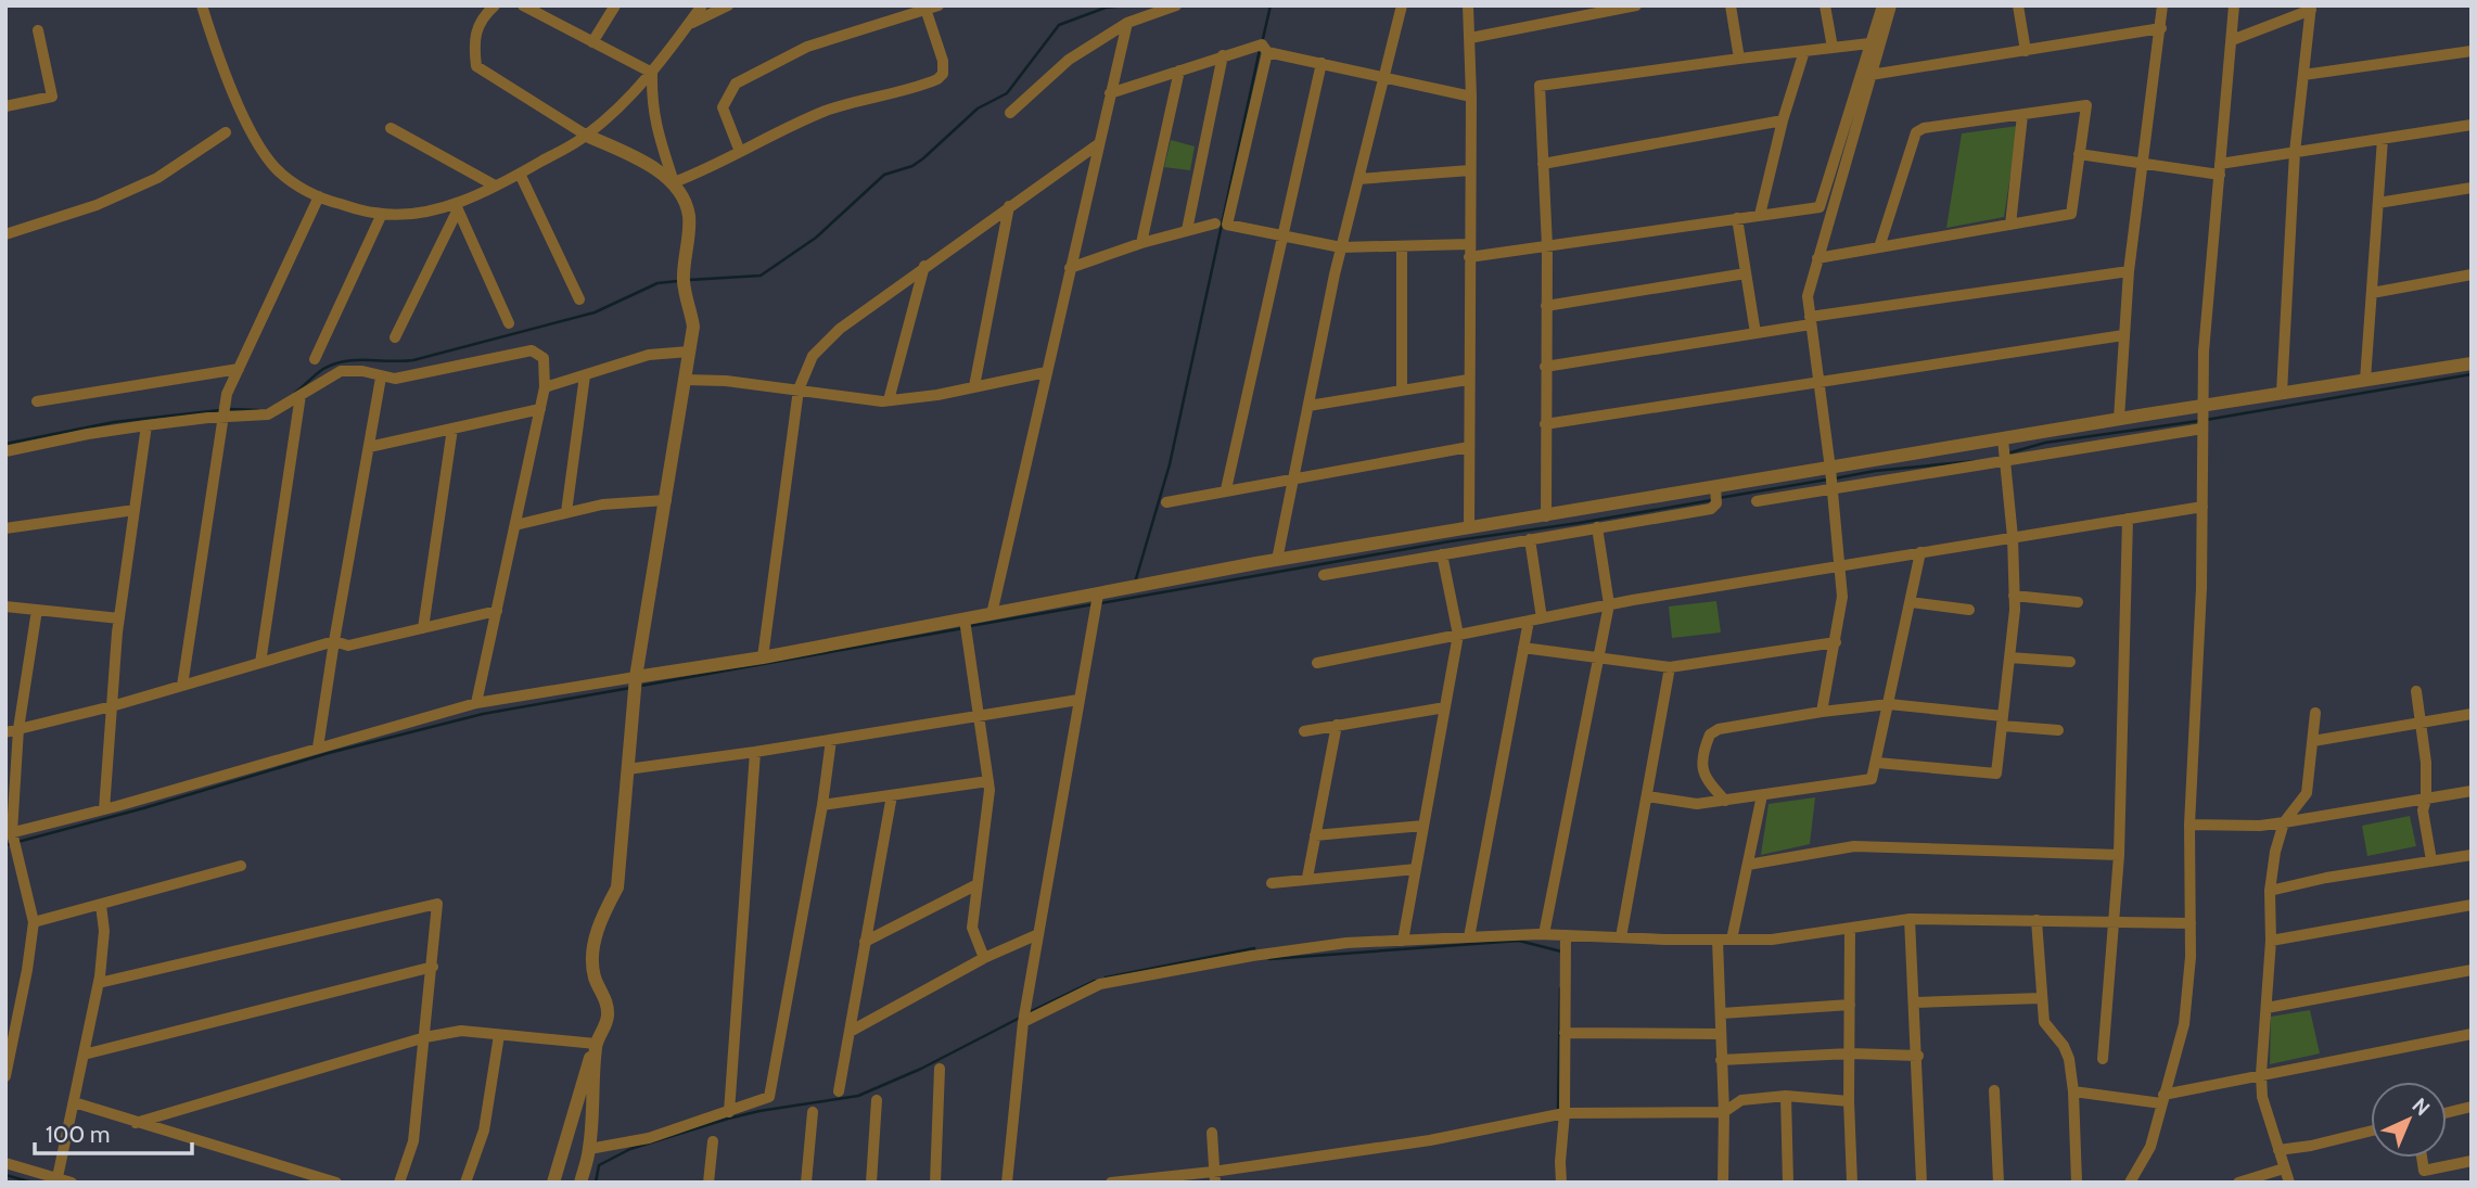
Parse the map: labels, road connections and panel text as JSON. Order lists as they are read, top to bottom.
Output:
{
  "scale_bar": "100 m",
  "north": "top right"
}
